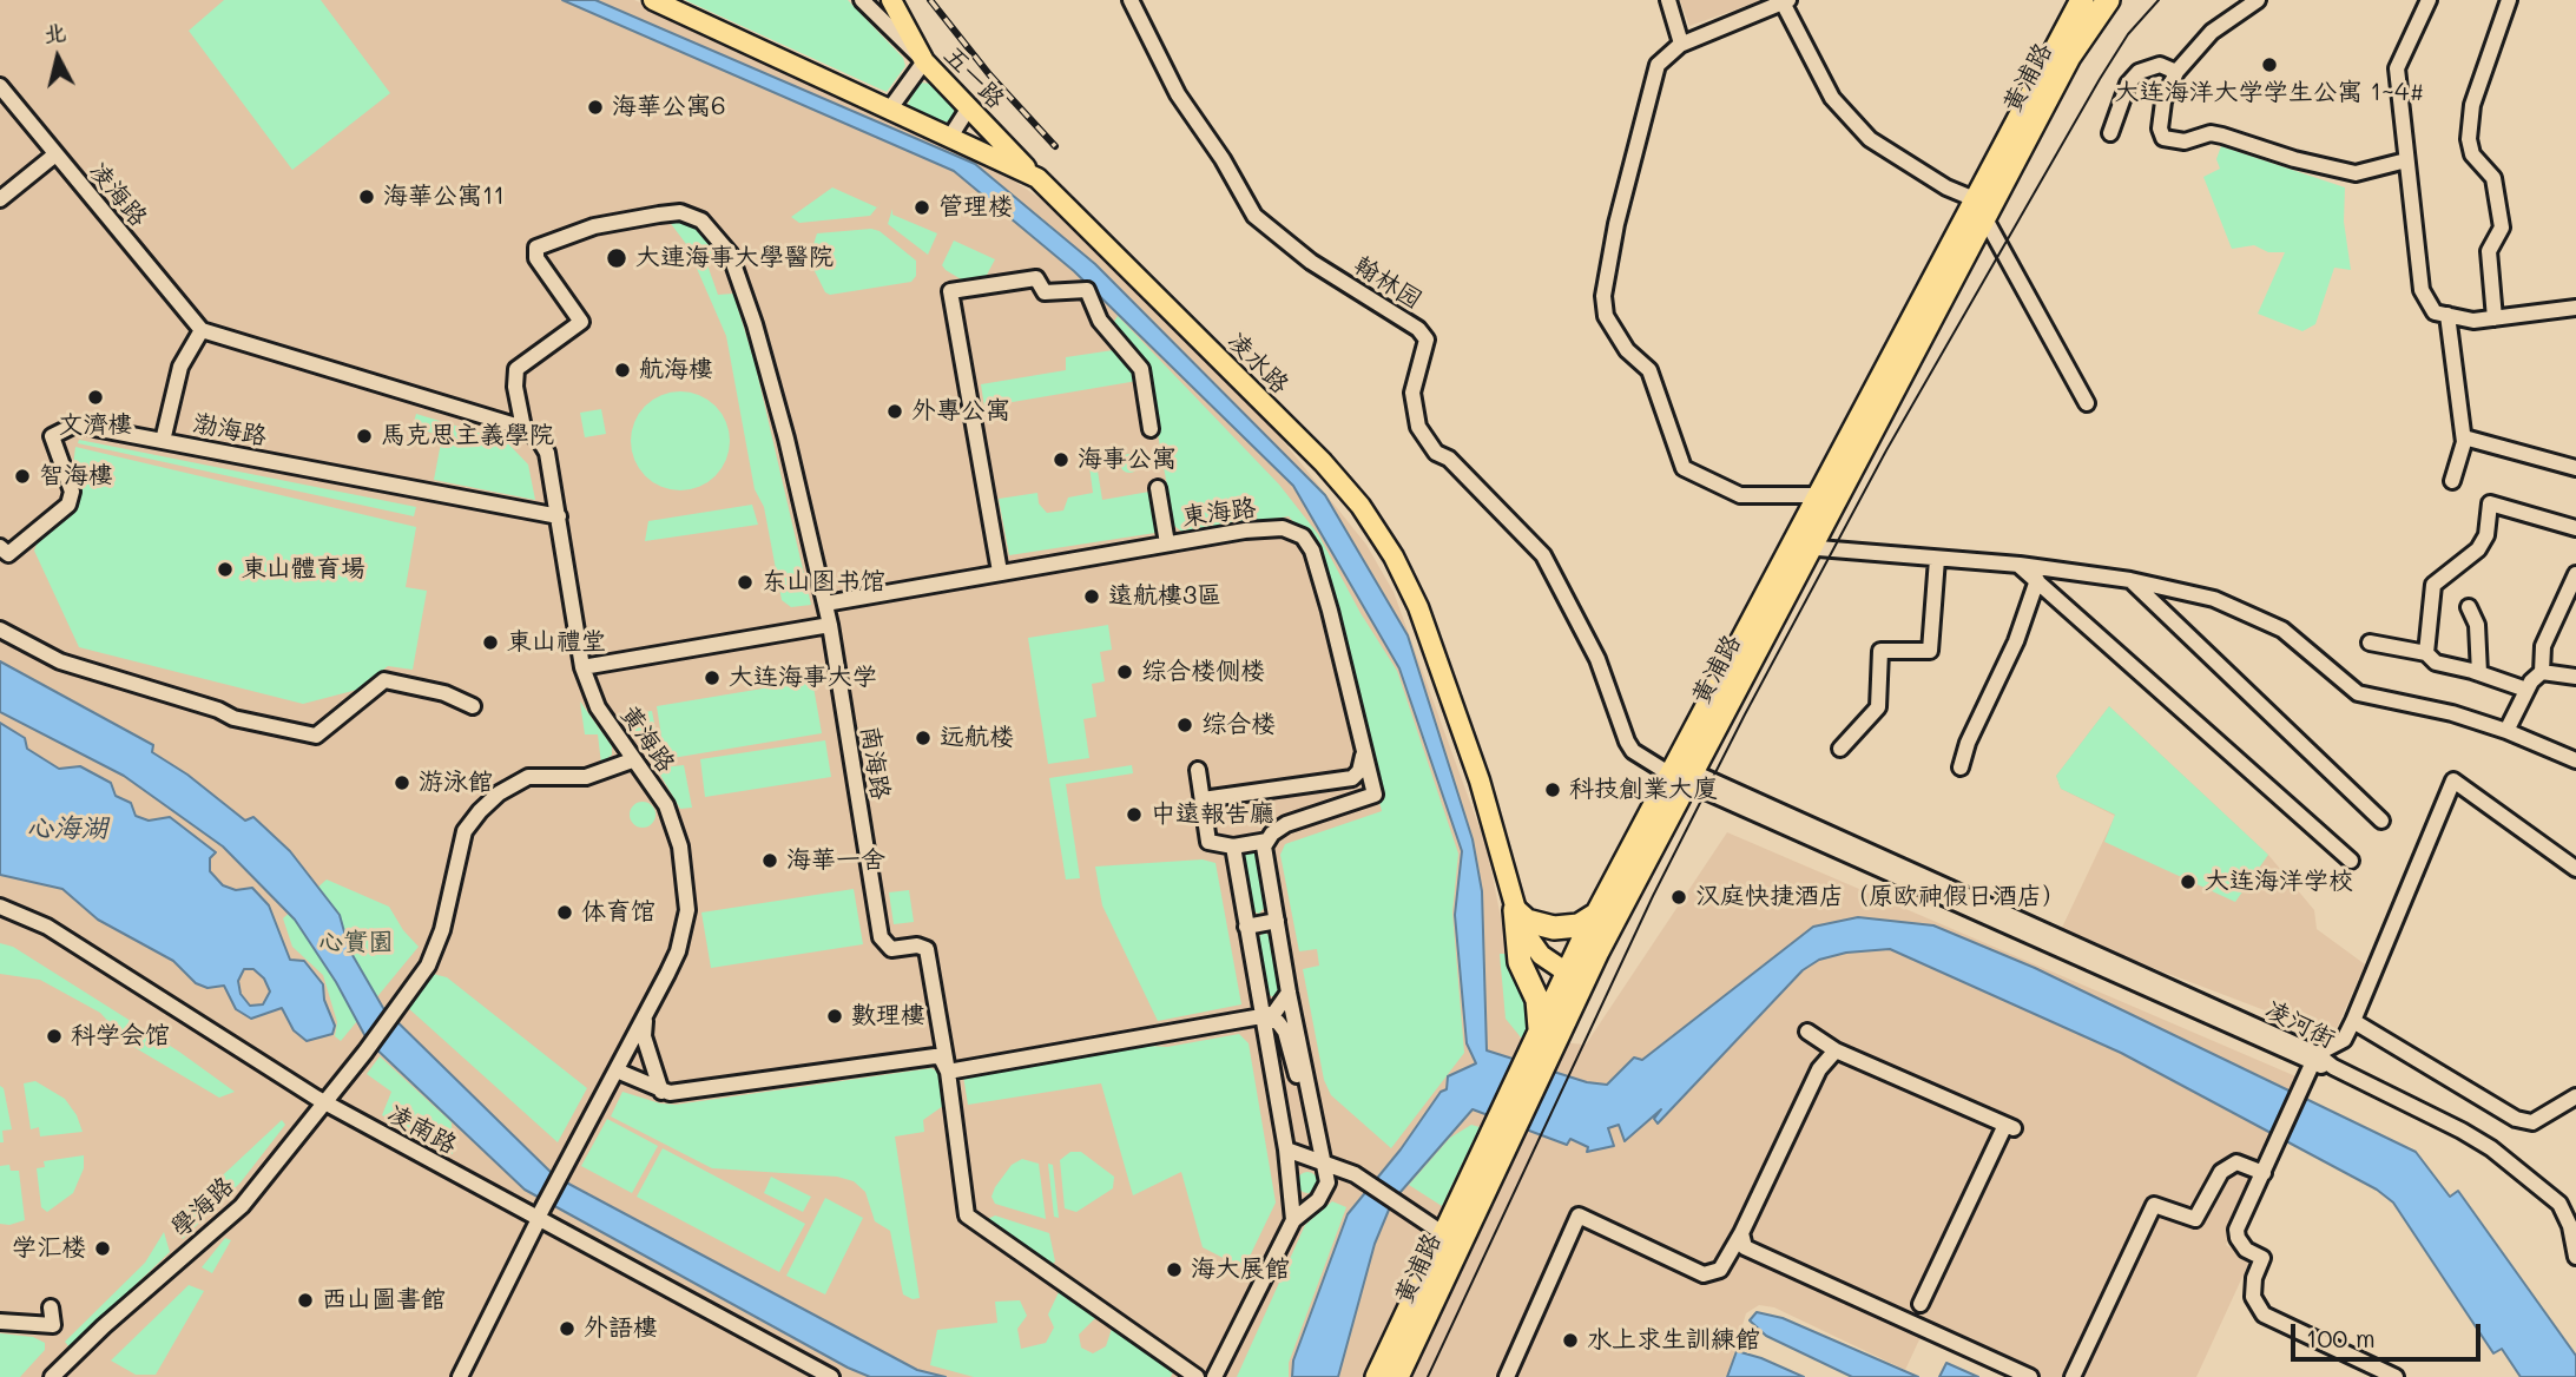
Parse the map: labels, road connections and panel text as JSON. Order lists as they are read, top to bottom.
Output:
{
  "streets": {
    "highway": ["黄浦路"],
    "main road": ["五一路", "凌水路"],
    "street": [
      "凌海路",
      "翰林园",
      "渤海路",
      "東海路",
      "黃海路",
      "南海路",
      "凌河街",
      "凌南路",
      "學海路"
    ]
  },
  "crossings": [
    ["五一路", "凌水路"],
    ["黄浦路", "翰林园"],
    ["黄浦路", "凌水路"],
    ["黄浦路", "凌河街"],
    ["翰林园", "凌河街"],
    ["渤海路", "黃海路"],
    ["東海路", "南海路"],
    ["黃海路", "南海路"],
    ["黃海路", "凌南路"],
    ["黃海路", "學海路"],
    ["凌南路", "學海路"]
  ],
  "water": ["心海湖"],
  "parks": ["心實園"],
  "places": [
    "大连海洋大学学生公寓 1~4#",
    "海華公寓6",
    "海華公寓11",
    "管理楼",
    "大連海事大學醫院",
    "航海樓",
    "文濟樓",
    "外專公寓",
    "馬克思主義學院",
    "海事公寓",
    "智海樓",
    "東山體育場",
    "东山图书馆",
    "遠航樓3區",
    "東山禮堂",
    "综合楼侧楼",
    "大连海事大学",
    "综合楼",
    "远航楼",
    "游泳館",
    "科技創業大廈",
    "中遠報告廳",
    "海華一舍",
    "大连海洋学校",
    "汉庭快捷酒店（原欧神假日酒店）",
    "体育馆",
    "數理樓",
    "科学会馆",
    "学汇楼",
    "海大展館",
    "西山圖書館",
    "外語樓",
    "水上求生訓練館"
  ],
  "scale_bar": "100 m",
  "north": "top"
}
